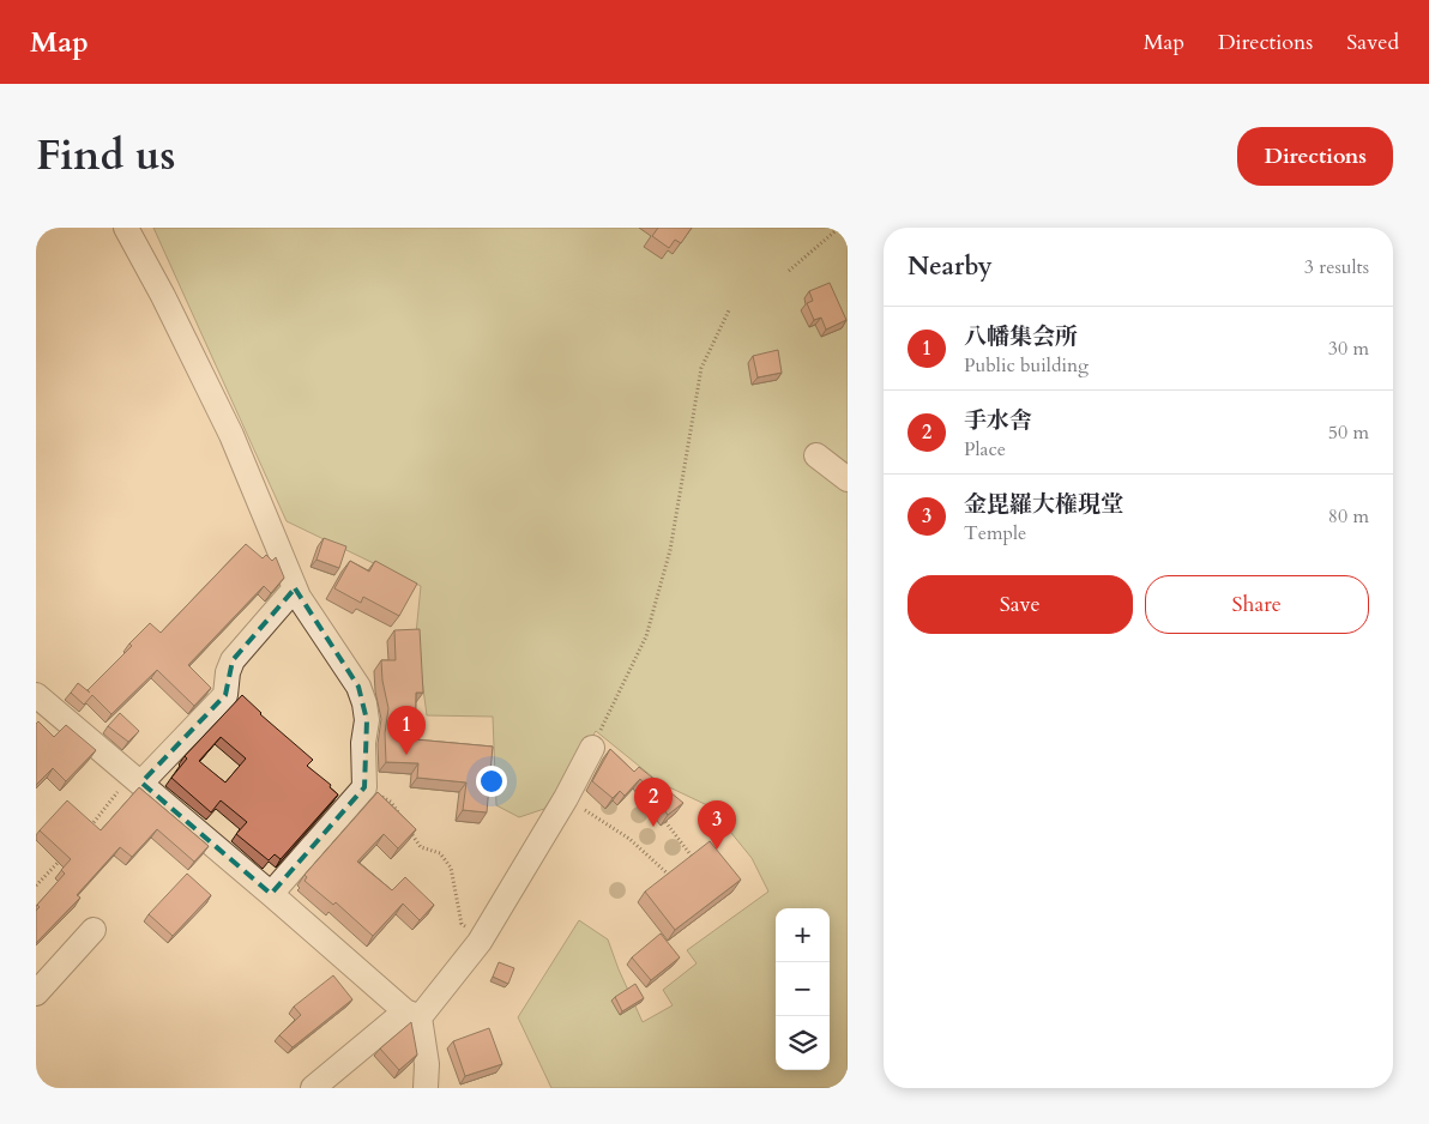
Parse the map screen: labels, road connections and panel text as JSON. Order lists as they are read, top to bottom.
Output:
{
  "page": {
    "header": "Map",
    "nav": ["Map", "Directions", "Saved"],
    "title": "Find us",
    "buttons": [
      "Directions",
      ["Save", "Share"]
    ],
    "heading": ["Nearby", "3 results"],
    "list": [
      {
        "mark": "1",
        "name": "八幡集会所",
        "note": "Public building",
        "value": "30 m"
      },
      {
        "mark": "2",
        "name": "手水舎",
        "note": "Place",
        "value": "50 m"
      },
      {
        "mark": "3",
        "name": "金毘羅大権現堂",
        "note": "Temple",
        "value": "80 m"
      }
    ],
    "pins": ["1", "2", "3"],
    "map_buttons": ["+", "−"]
  }
}
